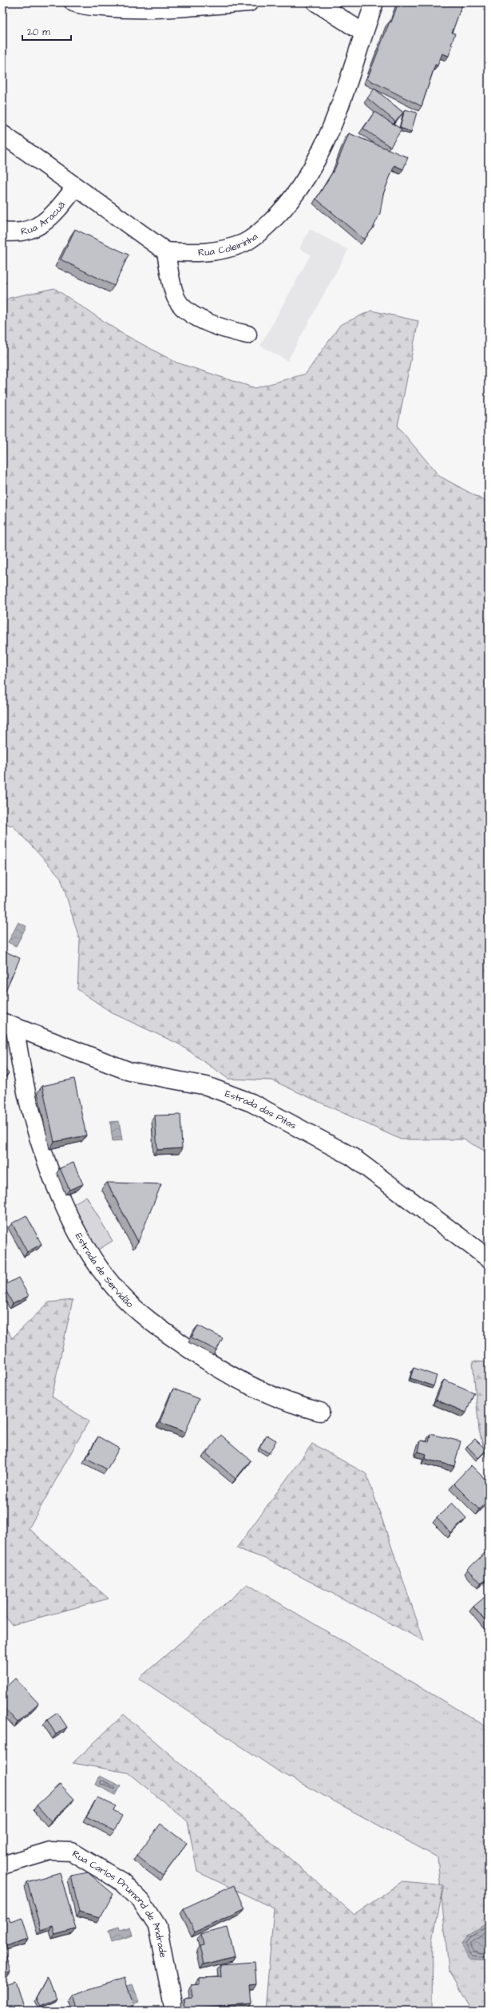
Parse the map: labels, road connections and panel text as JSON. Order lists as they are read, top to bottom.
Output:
{
  "streets": {
    "street": [
      "Rua Aracuã",
      "Rua Coleirinha",
      "Estrada das Pitas",
      "Estrada de Servidão",
      "Rua Carlos Drumond de Andrade"
    ]
  },
  "crossings": [
    ["Rua Aracuã", "Rua Coleirinha"],
    ["Estrada das Pitas", "Estrada de Servidão"]
  ],
  "scale_bar": "20 m"
}
